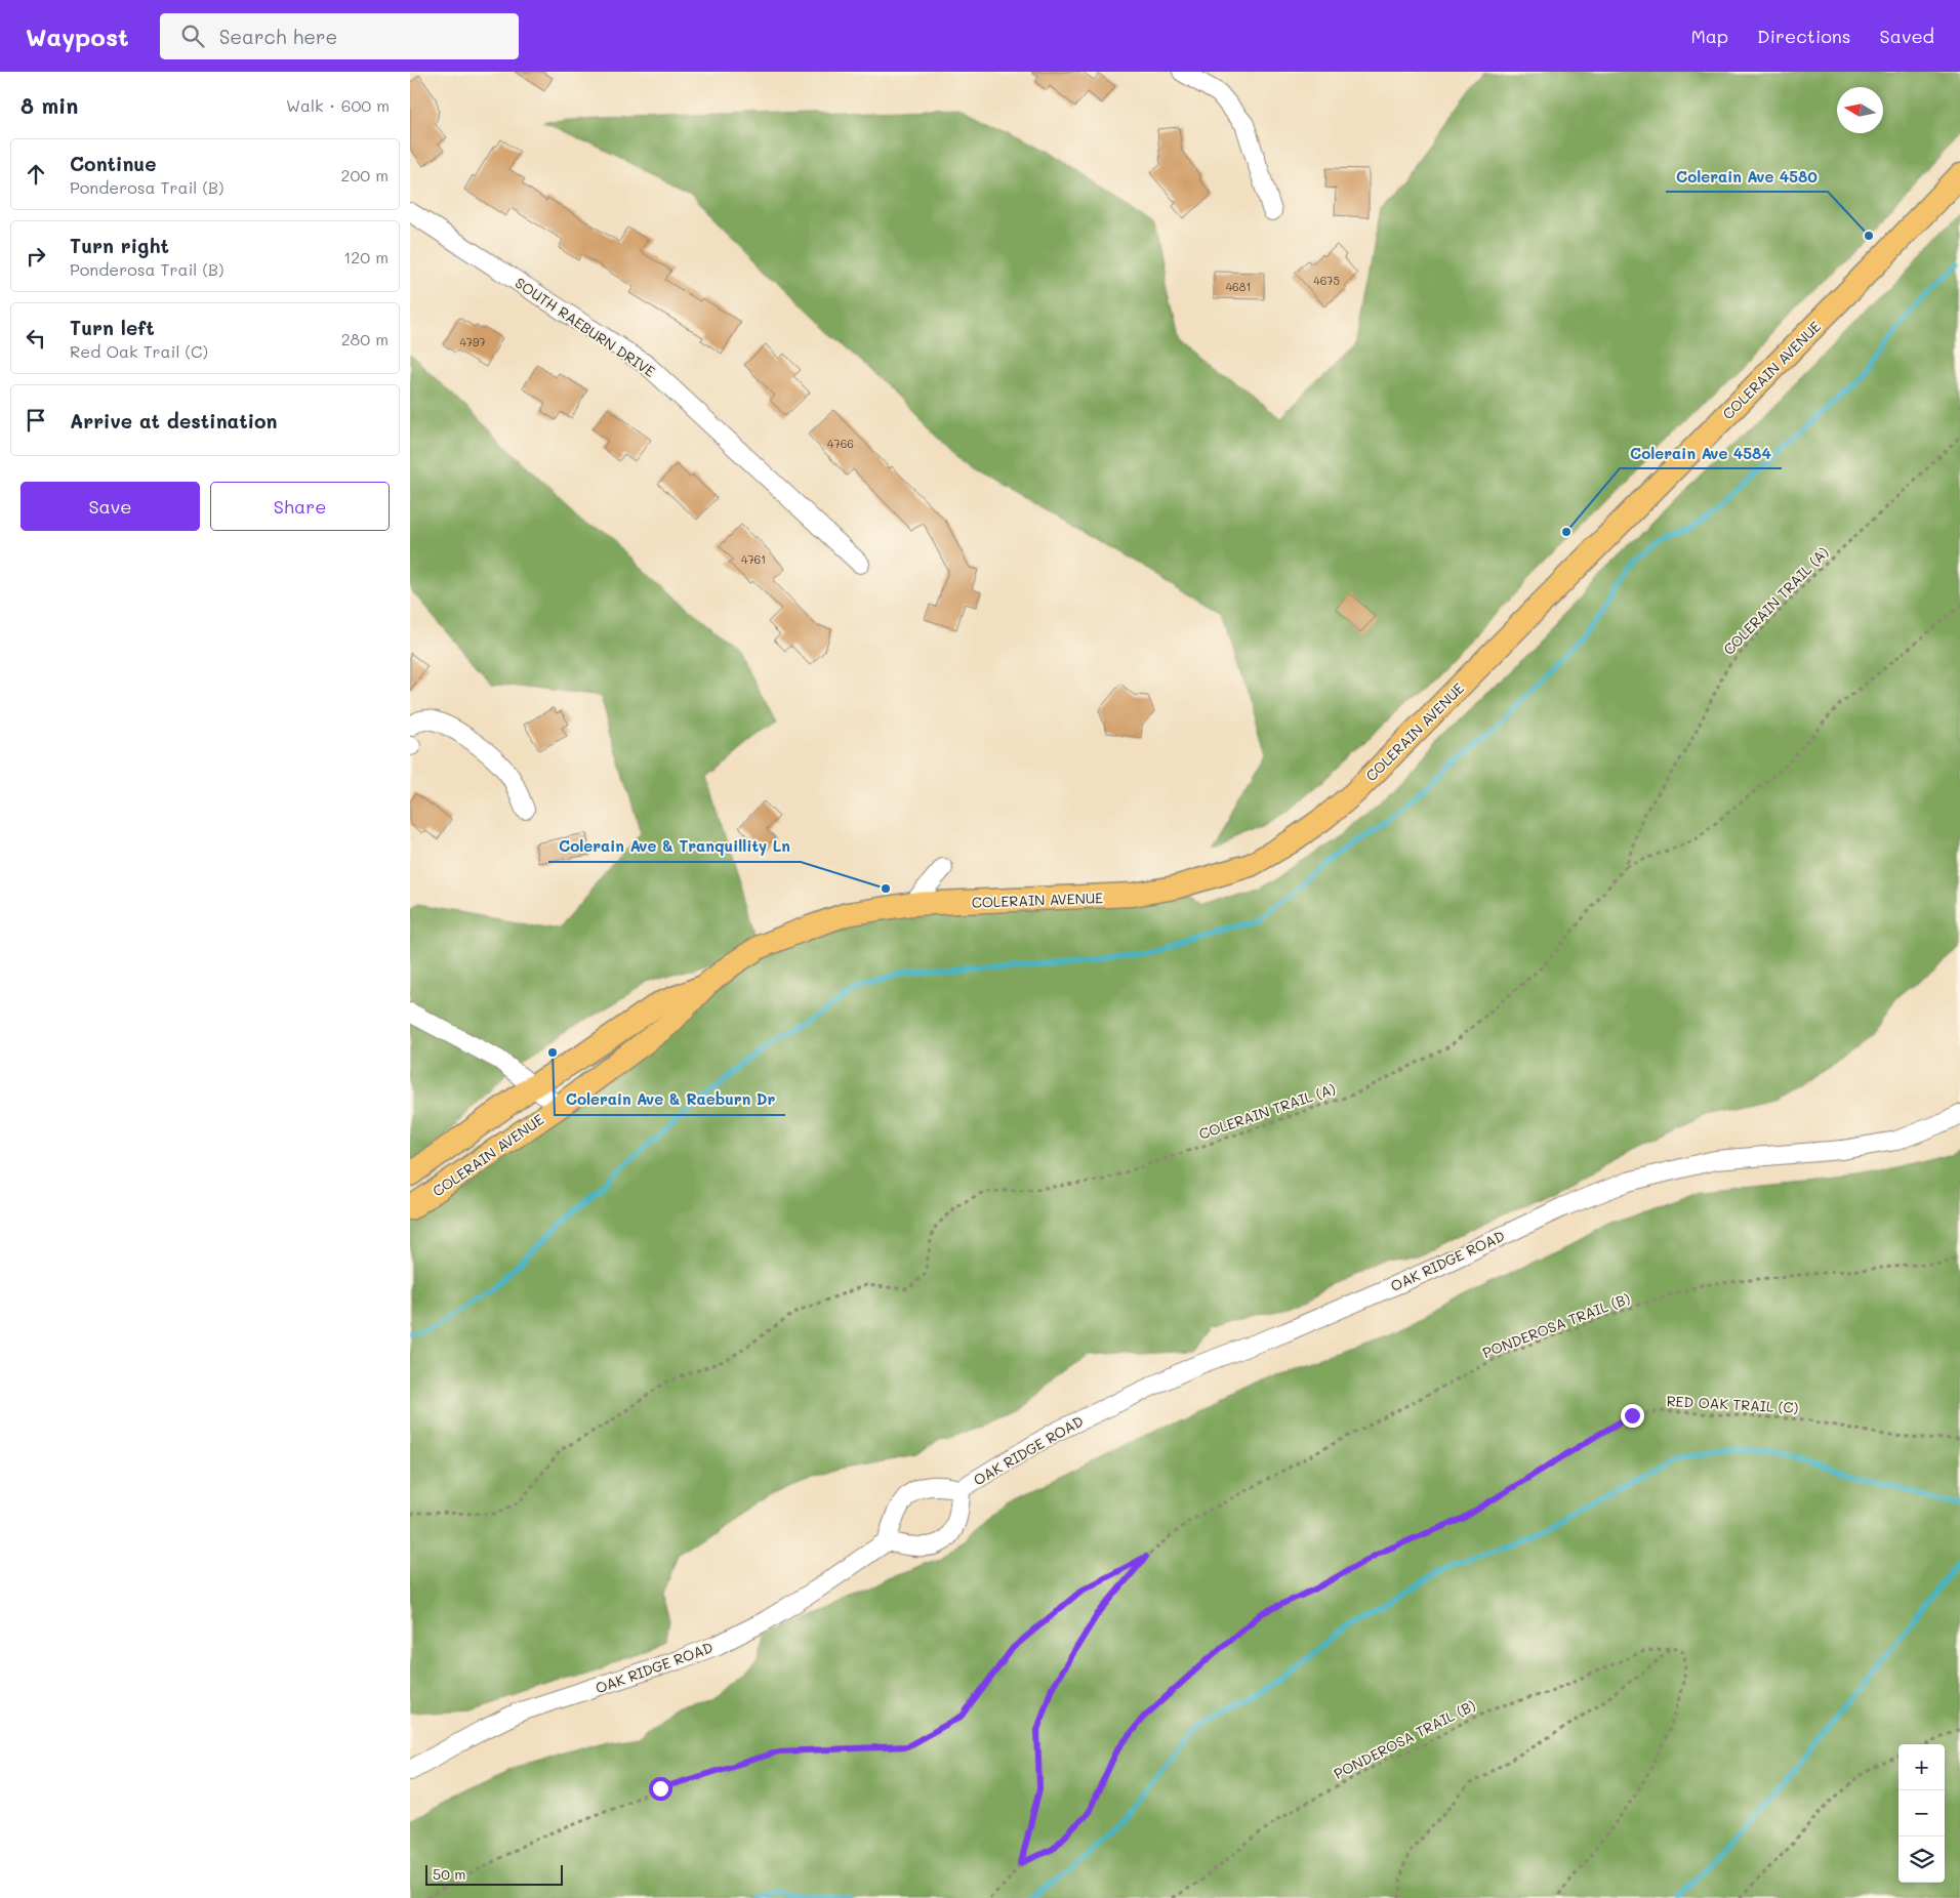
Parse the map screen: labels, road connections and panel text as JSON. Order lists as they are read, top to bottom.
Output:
{
  "streets": {
    "main road": ["COLERAIN AVENUE"],
    "street": ["SOUTH RAEBURN DRIVE", "OAK RIDGE ROAD"],
    "path": ["COLERAIN TRAIL (A)", "PONDEROSA TRAIL (B)", "RED OAK TRAIL (C)"]
  },
  "crossings": [
    ["PONDEROSA TRAIL (B)", "RED OAK TRAIL (C)"]
  ],
  "places": [
    "Colerain Ave 4580",
    "Colerain Ave 4584",
    "Colerain Ave & Tranquillity Ln",
    "Colerain Ave & Raeburn Dr"
  ],
  "house_numbers": [
    "4675",
    "4681",
    "4797",
    "4766",
    "4761"
  ],
  "scale_bar": "50 m",
  "north": "left",
  "page": {
    "header": "Waypost",
    "search": "Search here",
    "nav": ["Map", "Directions", "Saved"],
    "heading": ["8 min", "Walk · 600 m"],
    "list": [
      ["Continue", "Ponderosa Trail (B)", "200 m"],
      ["Turn right", "Ponderosa Trail (B)", "120 m"],
      ["Turn left", "Red Oak Trail (C)", "280 m"],
      "Arrive at destination"
    ],
    "buttons": ["Save", "Share"],
    "map_buttons": ["+", "−"],
    "scale": "50 m"
  }
}
